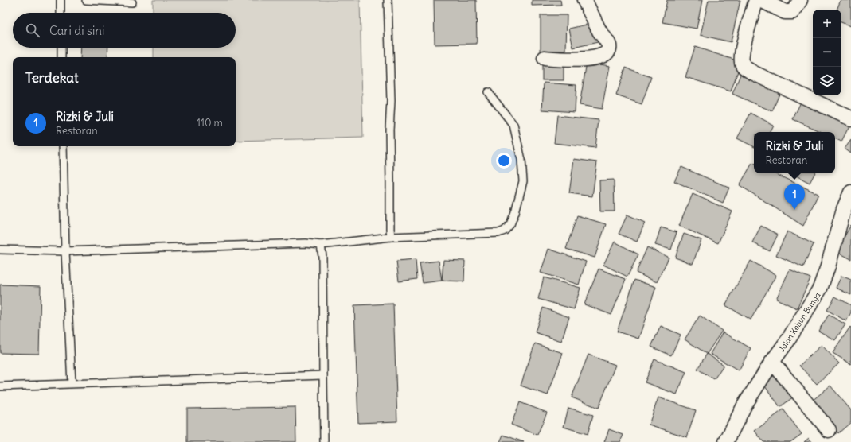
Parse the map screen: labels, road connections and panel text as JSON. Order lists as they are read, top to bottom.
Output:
{
  "streets": {
    "street": ["Jalan Kebun Bunga"]
  },
  "page": {
    "map_buttons": ["+", "−"],
    "search": "Cari di sini",
    "heading": "Terdekat",
    "list": [
      {
        "mark": "1",
        "name": "Rizki & Juli",
        "note": "Restoran",
        "value": "110 m"
      }
    ],
    "popup": ["Rizki & Juli", "Restoran"],
    "pins": "1"
  }
}
